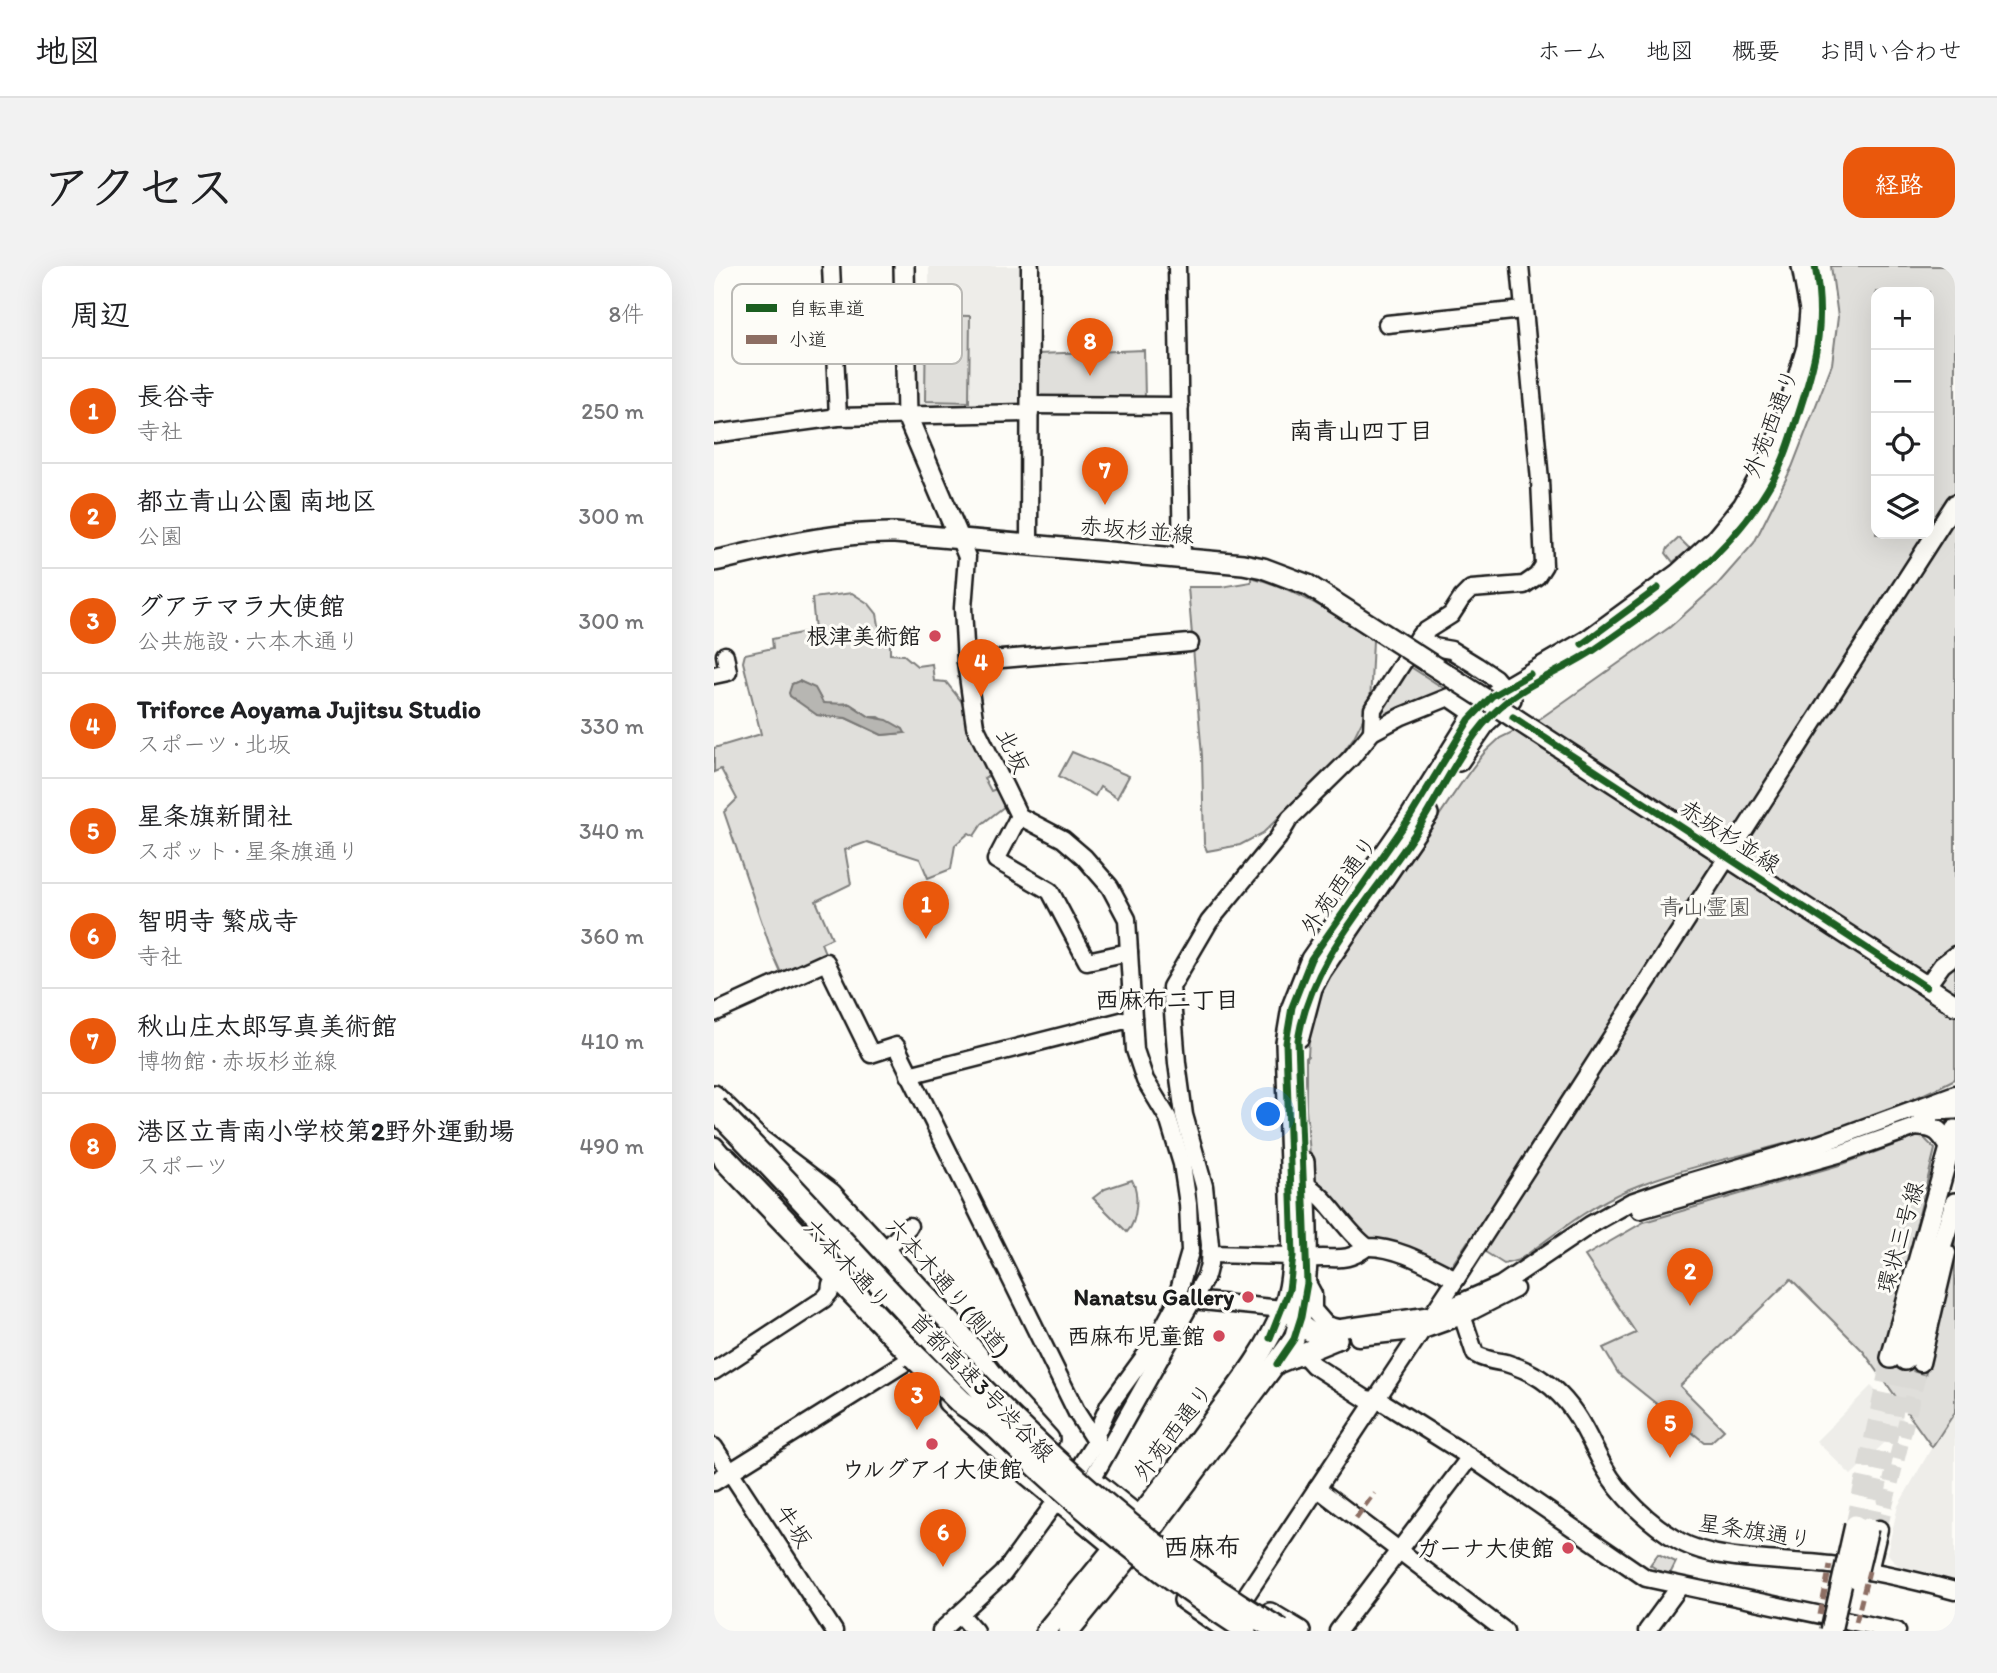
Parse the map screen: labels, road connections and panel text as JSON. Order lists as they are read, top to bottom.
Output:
{
  "streets": {
    "highway": ["首都高速3号渋谷線"],
    "main road": [
      "外苑西通り",
      "赤坂杉並線",
      "環状三号線",
      "六本木通り",
      "六本木通り(側道)"
    ],
    "street": ["北坂", "牛坂", "星条旗通り"]
  },
  "crossings": [
    ["外苑西通り", "赤坂杉並線"],
    ["外苑西通り", "六本木通り"],
    ["赤坂杉並線", "北坂"],
    ["六本木通り", "六本木通り(側道)"],
    ["六本木通り", "首都高速3号渋谷線"]
  ],
  "districts": ["南青山四丁目", "西麻布二丁目", "西麻布"],
  "parks": ["青山霊園"],
  "places": [
    "根津美術館",
    "Nanatsu Gallery",
    "西麻布児童館",
    "ウルグアイ大使館",
    "ガーナ大使館"
  ],
  "legend": ["自転車道", "小道"],
  "page": {
    "header": "地図",
    "nav": [
      "ホーム",
      "地図",
      "概要",
      "お問い合わせ"
    ],
    "title": "アクセス",
    "buttons": "経路",
    "heading": ["周辺", "8件"],
    "map_buttons": ["+", "−"],
    "pins": [
      "8",
      "7",
      "4",
      "1",
      "2",
      "3",
      "5",
      "6"
    ],
    "list": [
      {
        "mark": "1",
        "name": "長谷寺",
        "note": "寺社",
        "value": "250 m"
      },
      {
        "mark": "2",
        "name": "都立青山公園 南地区",
        "note": "公園",
        "value": "300 m"
      },
      {
        "mark": "3",
        "name": "グアテマラ大使館",
        "note": "公共施設 · 六本木通り",
        "value": "300 m"
      },
      {
        "mark": "4",
        "name": "Triforce Aoyama Jujitsu Studio",
        "note": "スポーツ · 北坂",
        "value": "330 m"
      },
      {
        "mark": "5",
        "name": "星条旗新聞社",
        "note": "スポット · 星条旗通り",
        "value": "340 m"
      },
      {
        "mark": "6",
        "name": "智明寺 繁成寺",
        "note": "寺社",
        "value": "360 m"
      },
      {
        "mark": "7",
        "name": "秋山庄太郎写真美術館",
        "note": "博物館 · 赤坂杉並線",
        "value": "410 m"
      },
      {
        "mark": "8",
        "name": "港区立青南小学校第2野外運動場",
        "note": "スポーツ",
        "value": "490 m"
      }
    ]
  }
}
